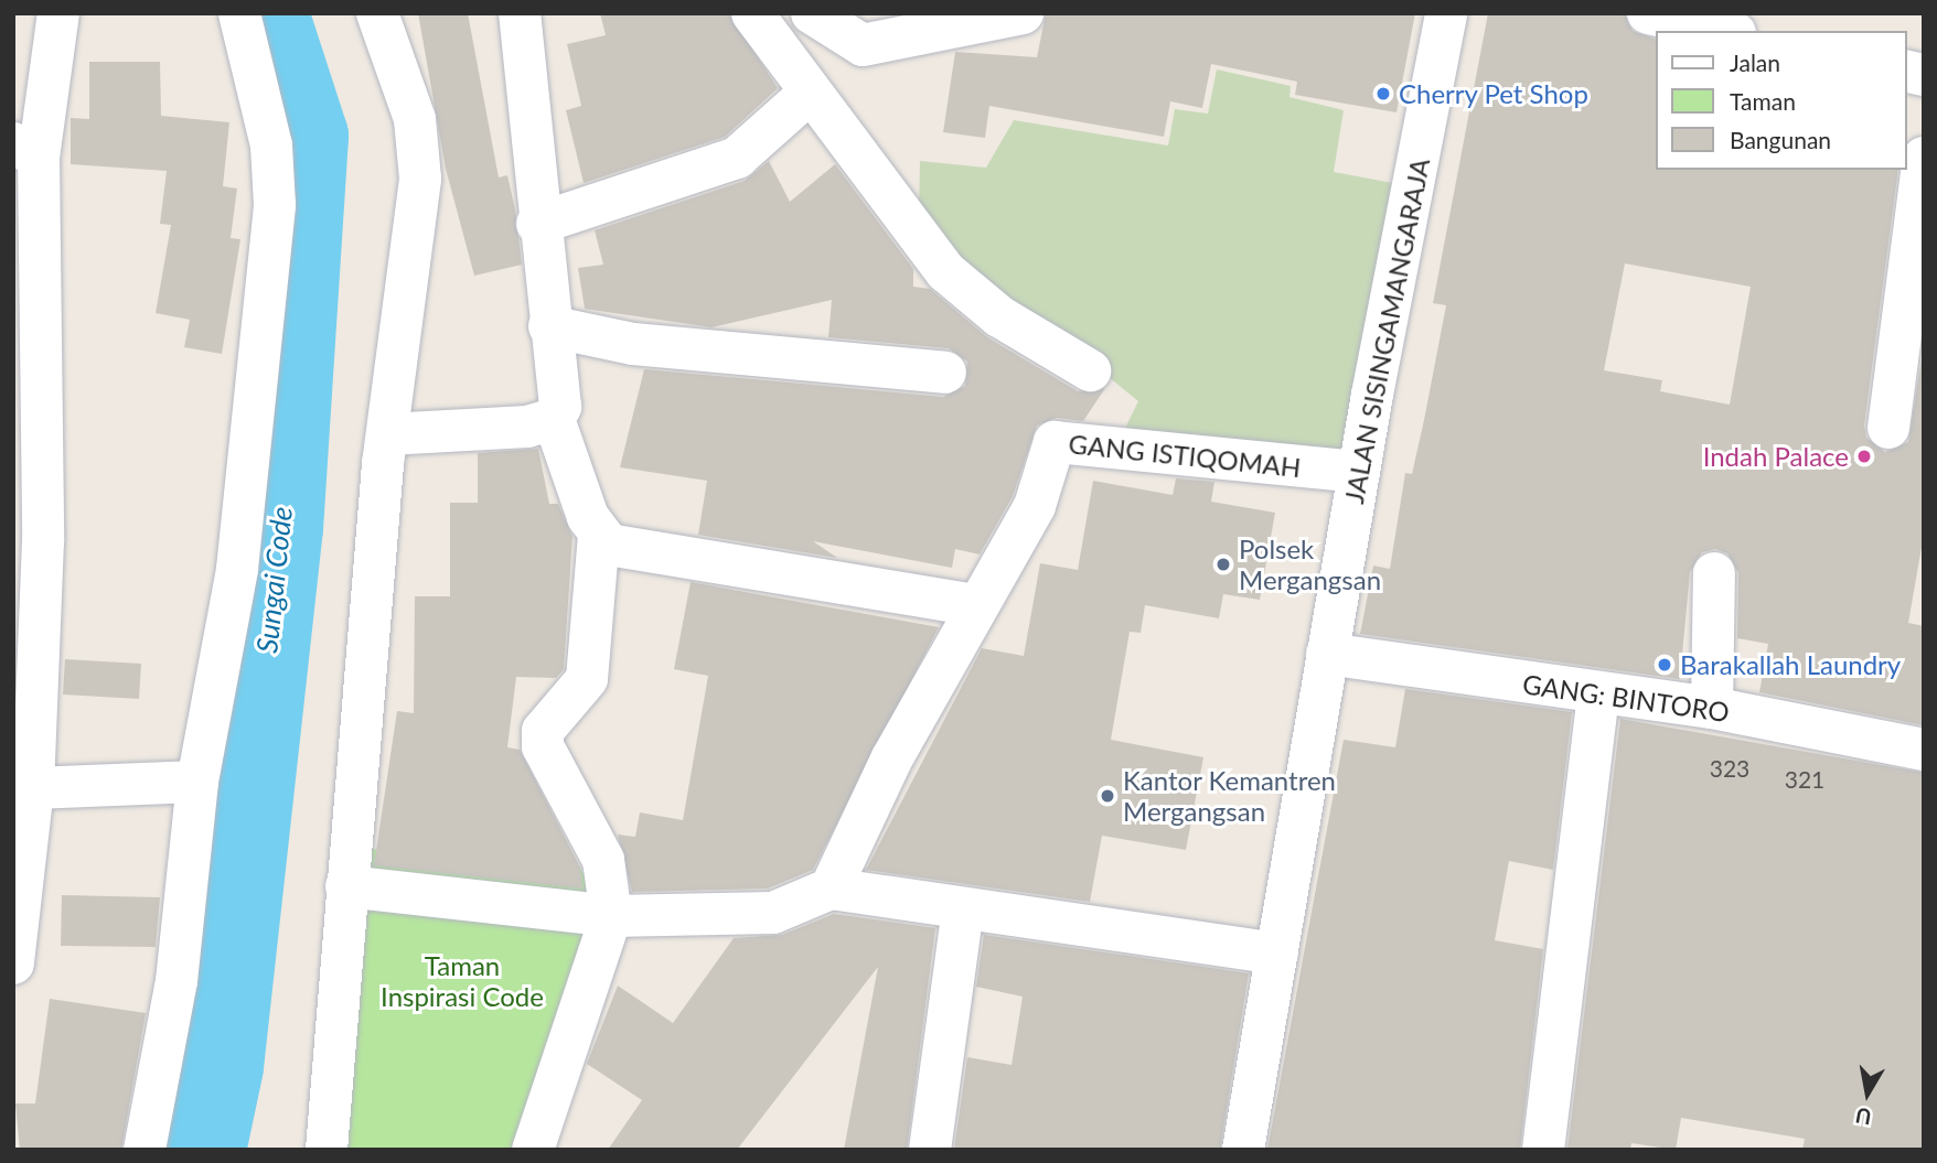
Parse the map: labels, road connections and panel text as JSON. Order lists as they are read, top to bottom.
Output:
{
  "streets": {
    "street": ["JALAN SISINGAMANGARAJA", "GANG ISTIQOMAH", "GANG: BINTORO"]
  },
  "crossings": [
    ["JALAN SISINGAMANGARAJA", "GANG ISTIQOMAH"],
    ["JALAN SISINGAMANGARAJA", "GANG: BINTORO"]
  ],
  "water": ["Sungai Code"],
  "parks": ["Taman Inspirasi Code"],
  "places": [
    "Cherry Pet Shop",
    "Indah Palace",
    "Polsek Mergangsan",
    "Barakallah Laundry",
    "Kantor Kemantren Mergangsan"
  ],
  "house_numbers": ["323", "321"],
  "legend": ["Jalan", "Taman", "Bangunan"],
  "north": "bottom"
}
